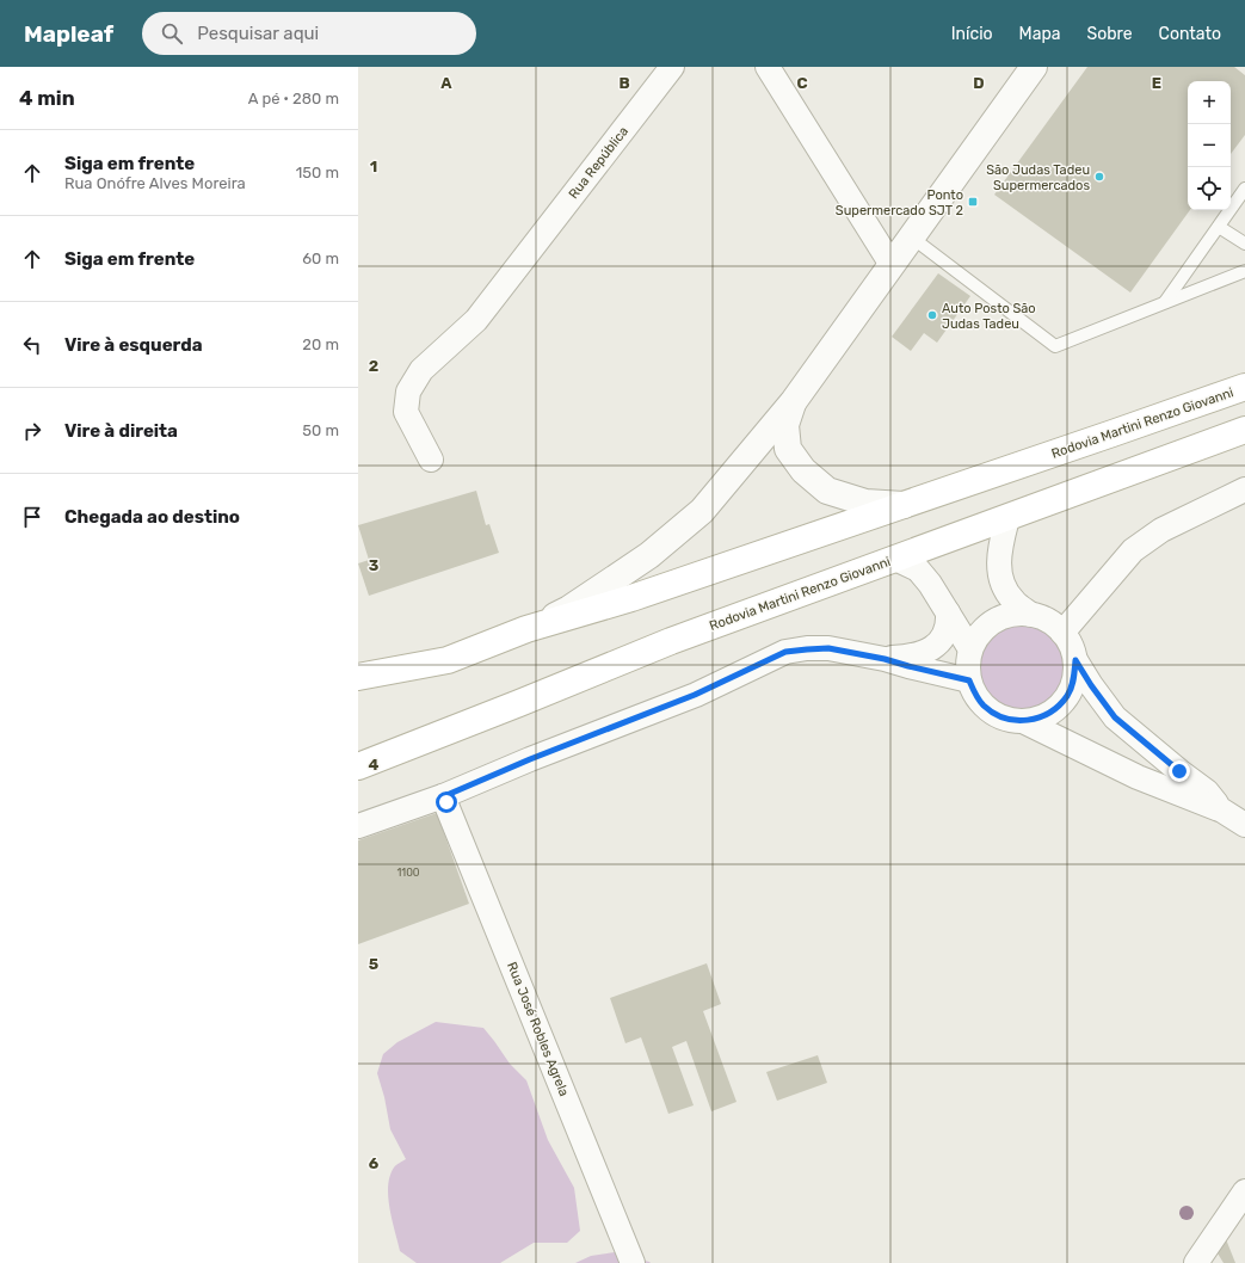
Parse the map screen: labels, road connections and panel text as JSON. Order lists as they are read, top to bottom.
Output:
{
  "streets": {
    "main road": ["Rodovia Martini Renzo Giovanni"],
    "street": ["Rua República", "Rua José Robles Agrela"]
  },
  "places": {
    "other": ["São Judas Tadeu Supermercados", "Auto Posto São Judas Tadeu"],
    "transit": ["Ponto Supermercado SJT 2"]
  },
  "house_numbers": ["1100"],
  "page": {
    "header": "Mapleaf",
    "search": "Pesquisar aqui",
    "nav": [
      "Início",
      "Mapa",
      "Sobre",
      "Contato"
    ],
    "heading": ["4 min", "A pé · 280 m"],
    "map_buttons": ["+", "−"],
    "list": [
      ["Siga em frente", "Rua Onófre Alves Moreira", "150 m"],
      ["Siga em frente", "60 m"],
      ["Vire à esquerda", "20 m"],
      ["Vire à direita", "50 m"],
      "Chegada ao destino"
    ]
  },
  "grid": {
    "columns": [
      "A",
      "B",
      "C",
      "D",
      "E"
    ],
    "rows": [
      "1",
      "2",
      "3",
      "4",
      "5",
      "6"
    ]
  }
}
